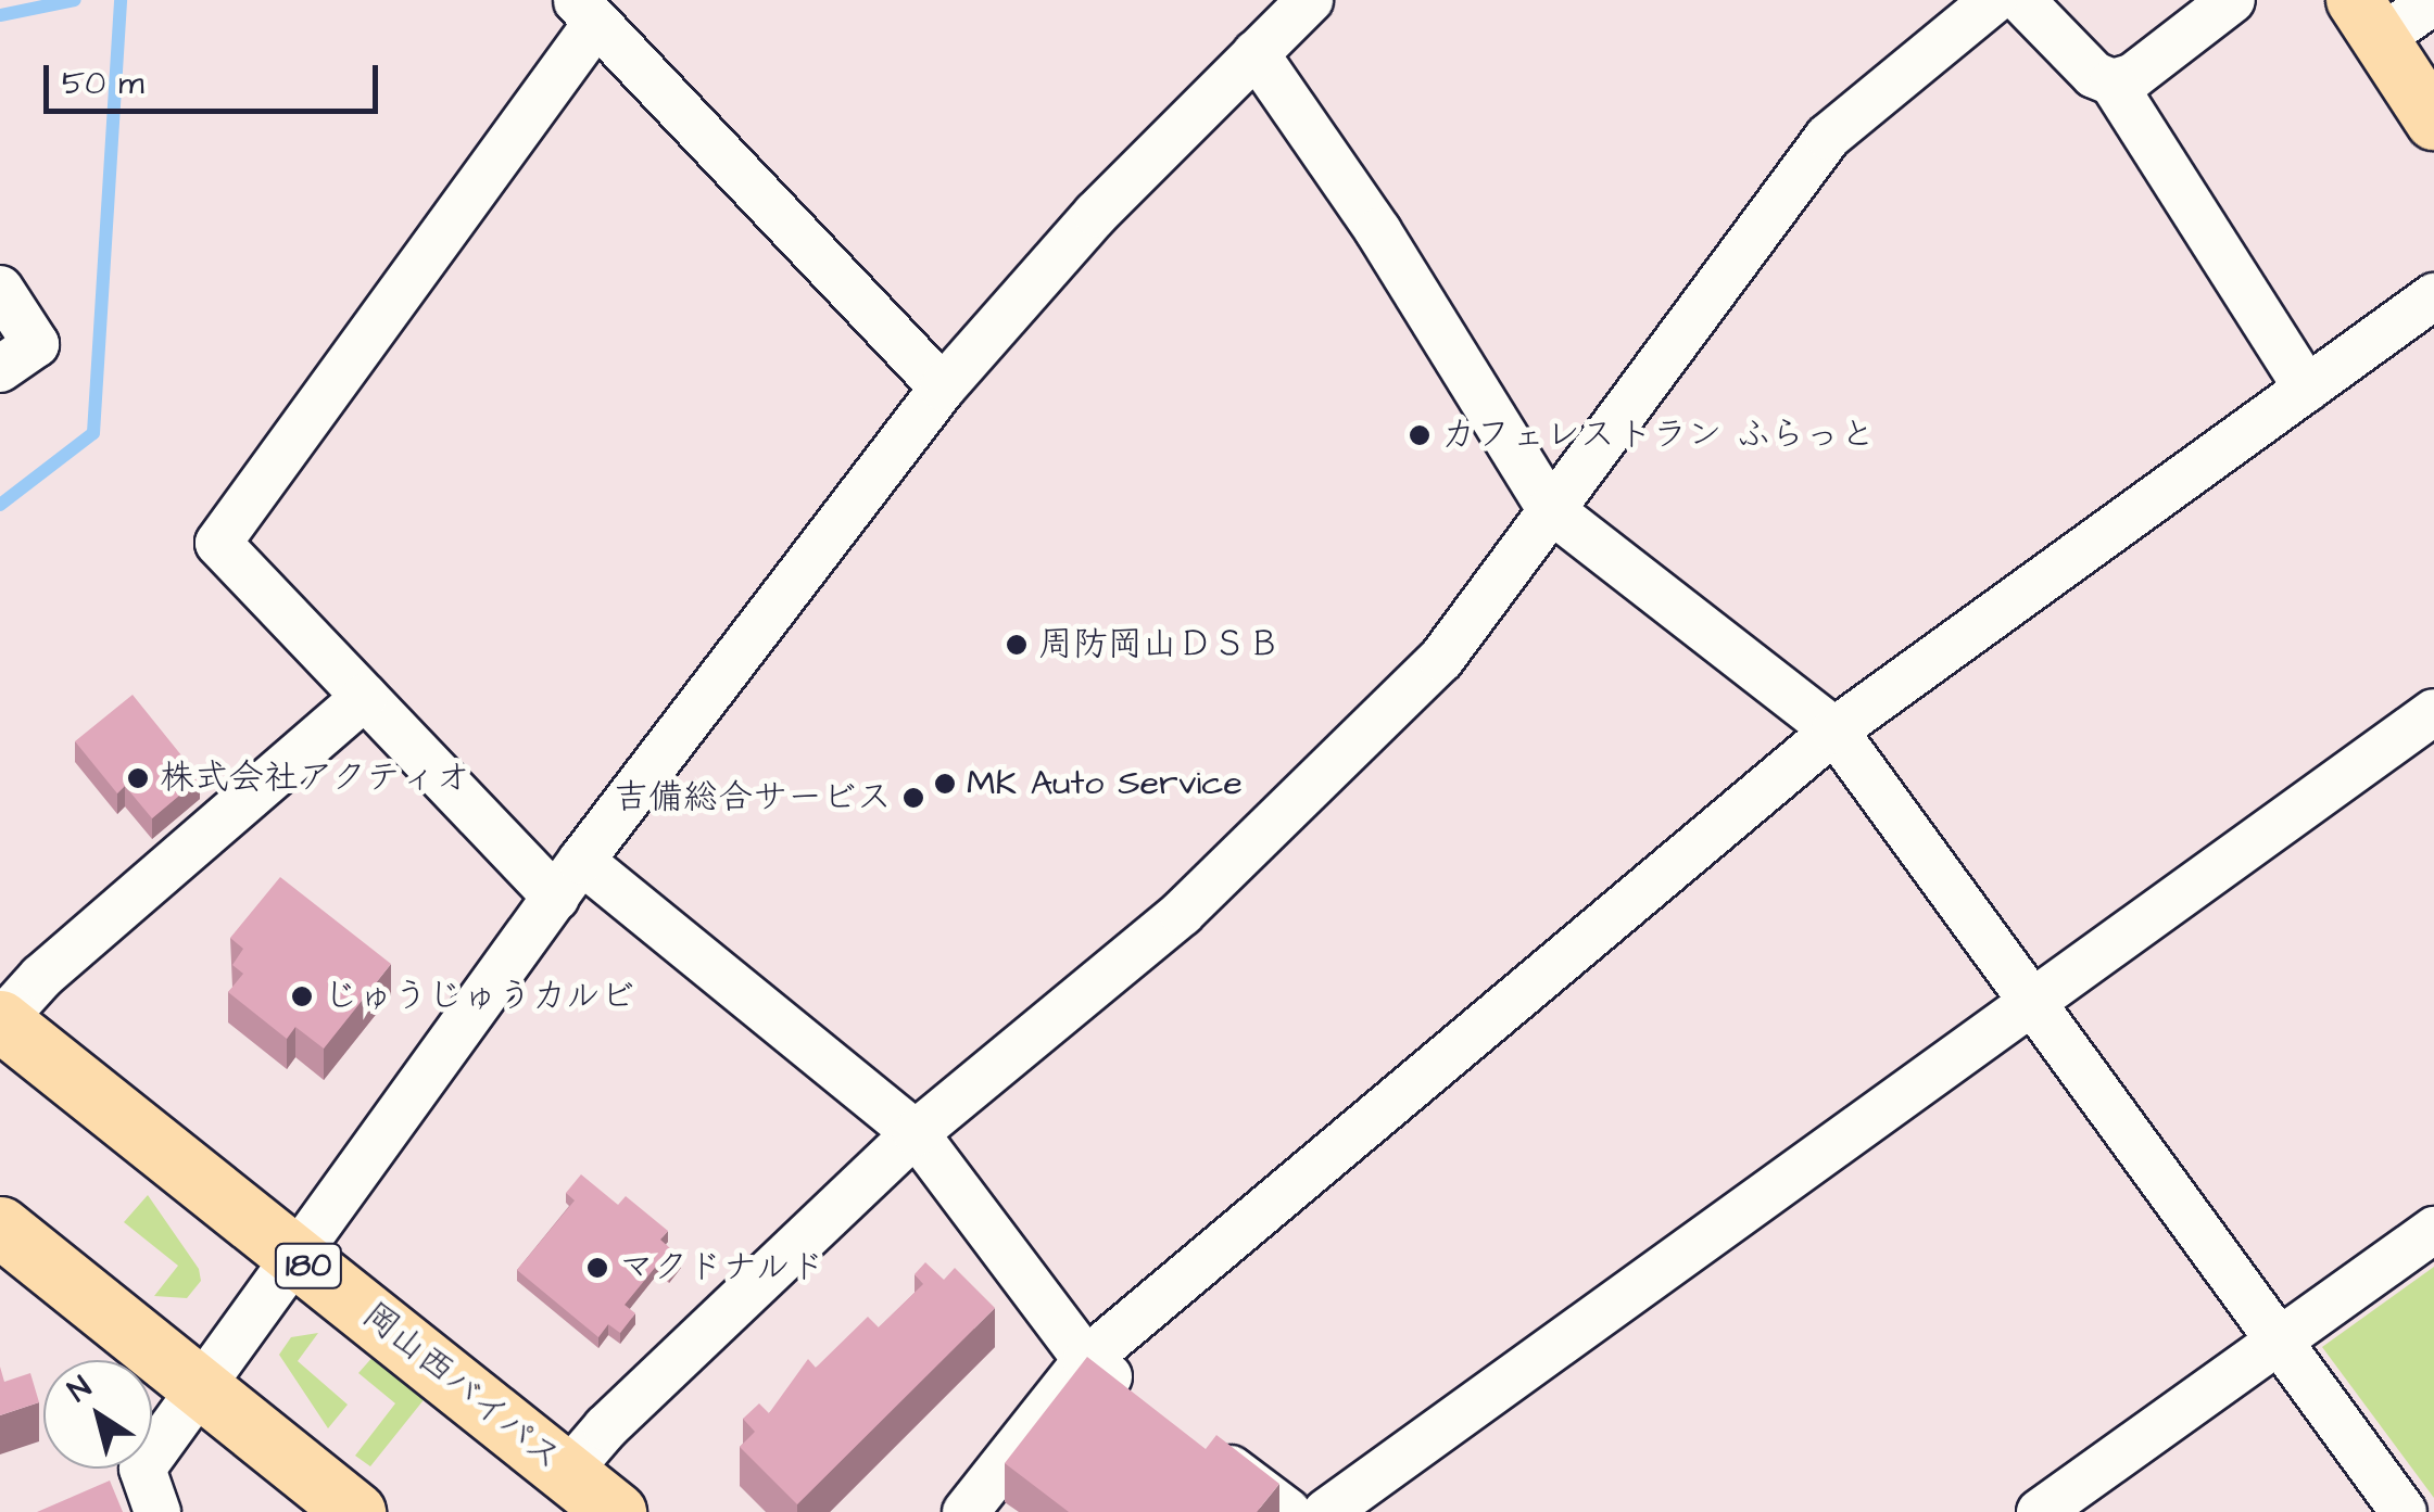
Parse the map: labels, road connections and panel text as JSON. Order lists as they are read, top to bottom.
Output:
{
  "streets": {
    "highway": ["180", "岡山西バイパス"]
  },
  "places": [
    "カフェレストラン ふらっと",
    "周防岡山ＤＳＢ",
    "株式会社アクティオ",
    "MK Auto Service",
    "吉備総合サービス",
    "じゅうじゅうカルビ",
    "マクドナルド"
  ],
  "scale_bar": "50 m",
  "north": "top left"
}
